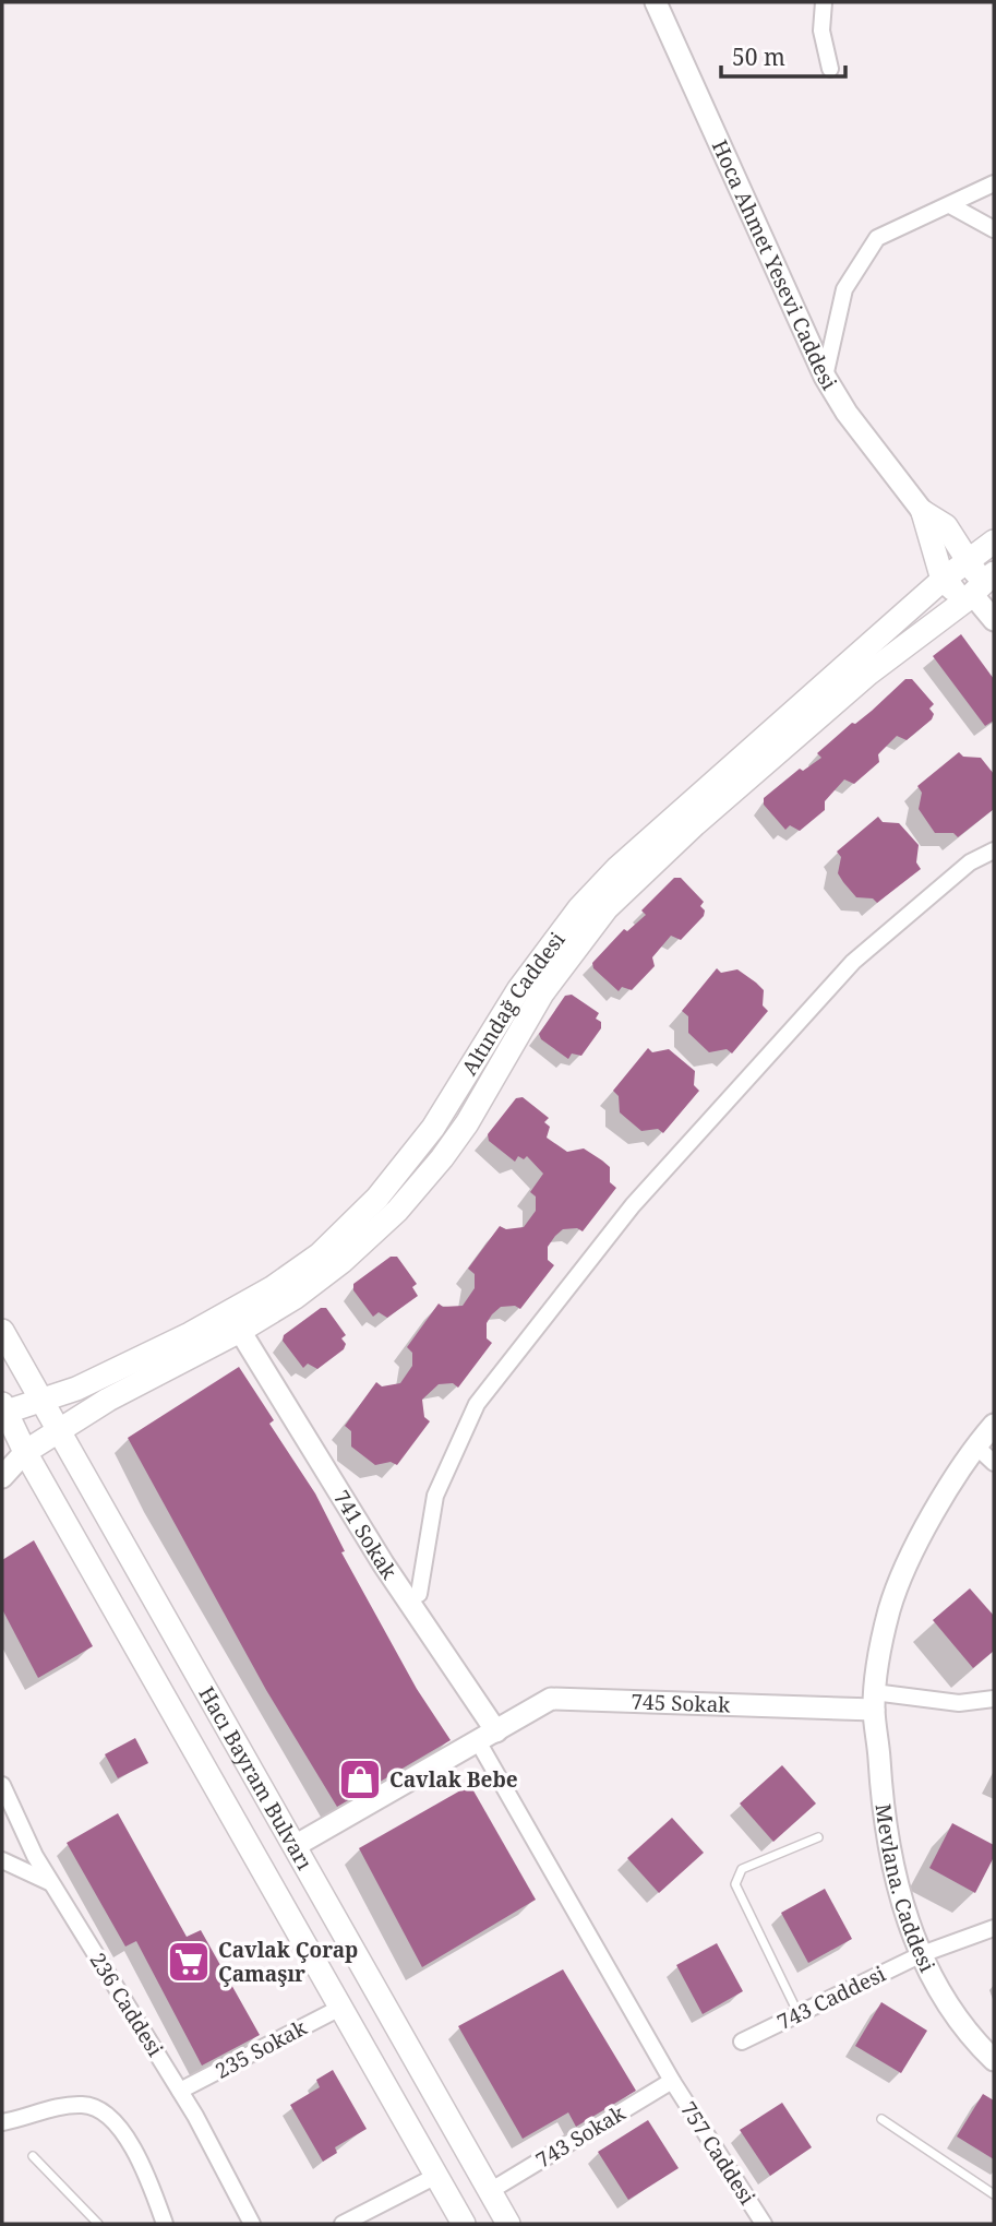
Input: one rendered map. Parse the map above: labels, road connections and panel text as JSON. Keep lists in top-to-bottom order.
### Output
{
  "streets": {
    "main road": ["Hoca Ahmet Yesevi Caddesi", "Altındağ Caddesi", "Hacı Bayram Bulvarı"],
    "street": [
      "741 Sokak",
      "745 Sokak",
      "Mevlana. Caddesi",
      "743 Caddesi",
      "236 Caddesi",
      "235 Sokak",
      "743 Sokak",
      "757 Caddesi"
    ]
  },
  "crossings": [
    ["Hoca Ahmet Yesevi Caddesi", "Altındağ Caddesi"],
    ["Altındağ Caddesi", "741 Sokak"],
    ["Altındağ Caddesi", "Hacı Bayram Bulvarı"],
    ["741 Sokak", "745 Sokak"],
    ["741 Sokak", "757 Caddesi"],
    ["745 Sokak", "Hacı Bayram Bulvarı"],
    ["745 Sokak", "Mevlana. Caddesi"],
    ["745 Sokak", "757 Caddesi"],
    ["Hacı Bayram Bulvarı", "235 Sokak"],
    ["Hacı Bayram Bulvarı", "743 Sokak"],
    ["Mevlana. Caddesi", "743 Caddesi"],
    ["236 Caddesi", "235 Sokak"],
    ["743 Sokak", "757 Caddesi"]
  ],
  "places": {
    "shop": ["Cavlak Bebe"],
    "supermarket": ["Cavlak Çorap Çamaşır"]
  },
  "scale_bar": "50 m"
}
